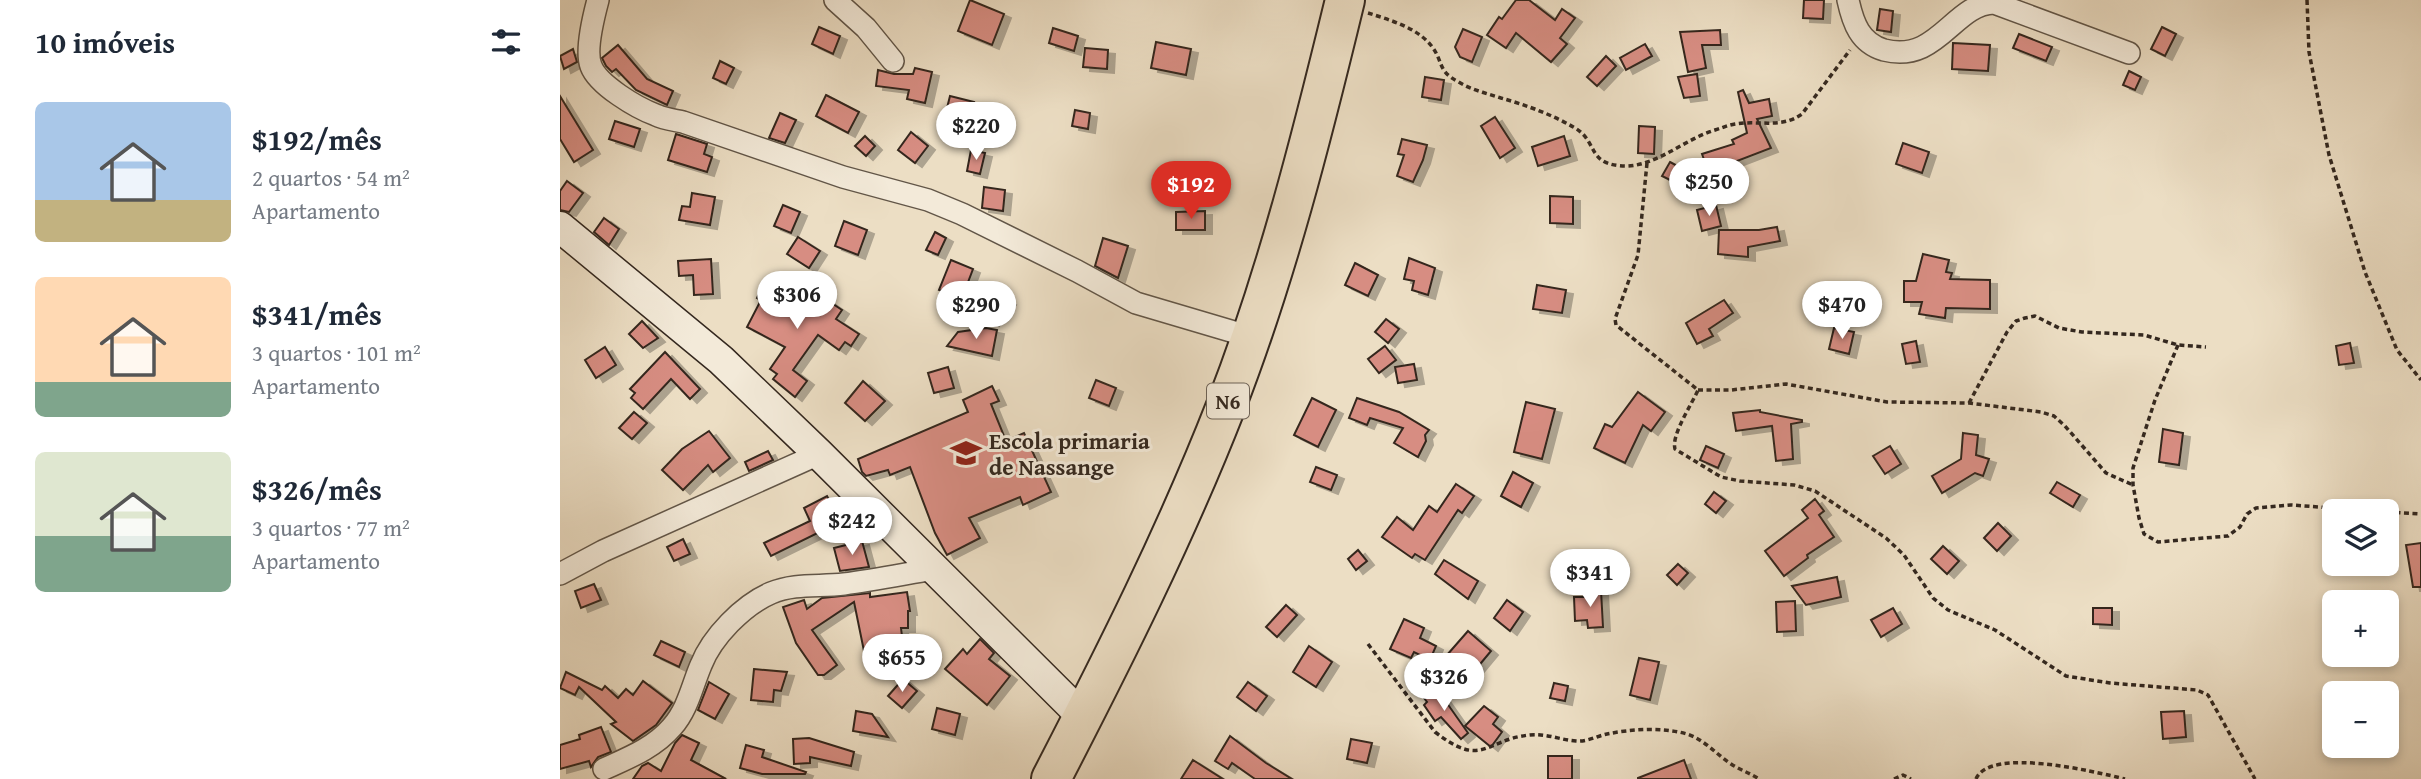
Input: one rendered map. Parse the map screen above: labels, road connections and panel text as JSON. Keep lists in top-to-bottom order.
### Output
{
  "streets": {
    "highway": ["N6"]
  },
  "places": {
    "school or university": ["Escola primaria de Nassange"]
  },
  "page": {
    "heading": "10 imóveis",
    "list": [
      {
        "name": "$192/mês",
        "note": "2 quartos · 54 m² · Apartamento"
      },
      {
        "name": "$341/mês",
        "note": "3 quartos · 101 m² · Apartamento"
      },
      {
        "name": "$326/mês",
        "note": "3 quartos · 77 m² · Apartamento"
      }
    ],
    "price": [
      "$220",
      "$250",
      "$192",
      "$306",
      "$290",
      "$470",
      "$242",
      "$341",
      "$655",
      "$326"
    ],
    "map_buttons": ["+", "−"]
  }
}
